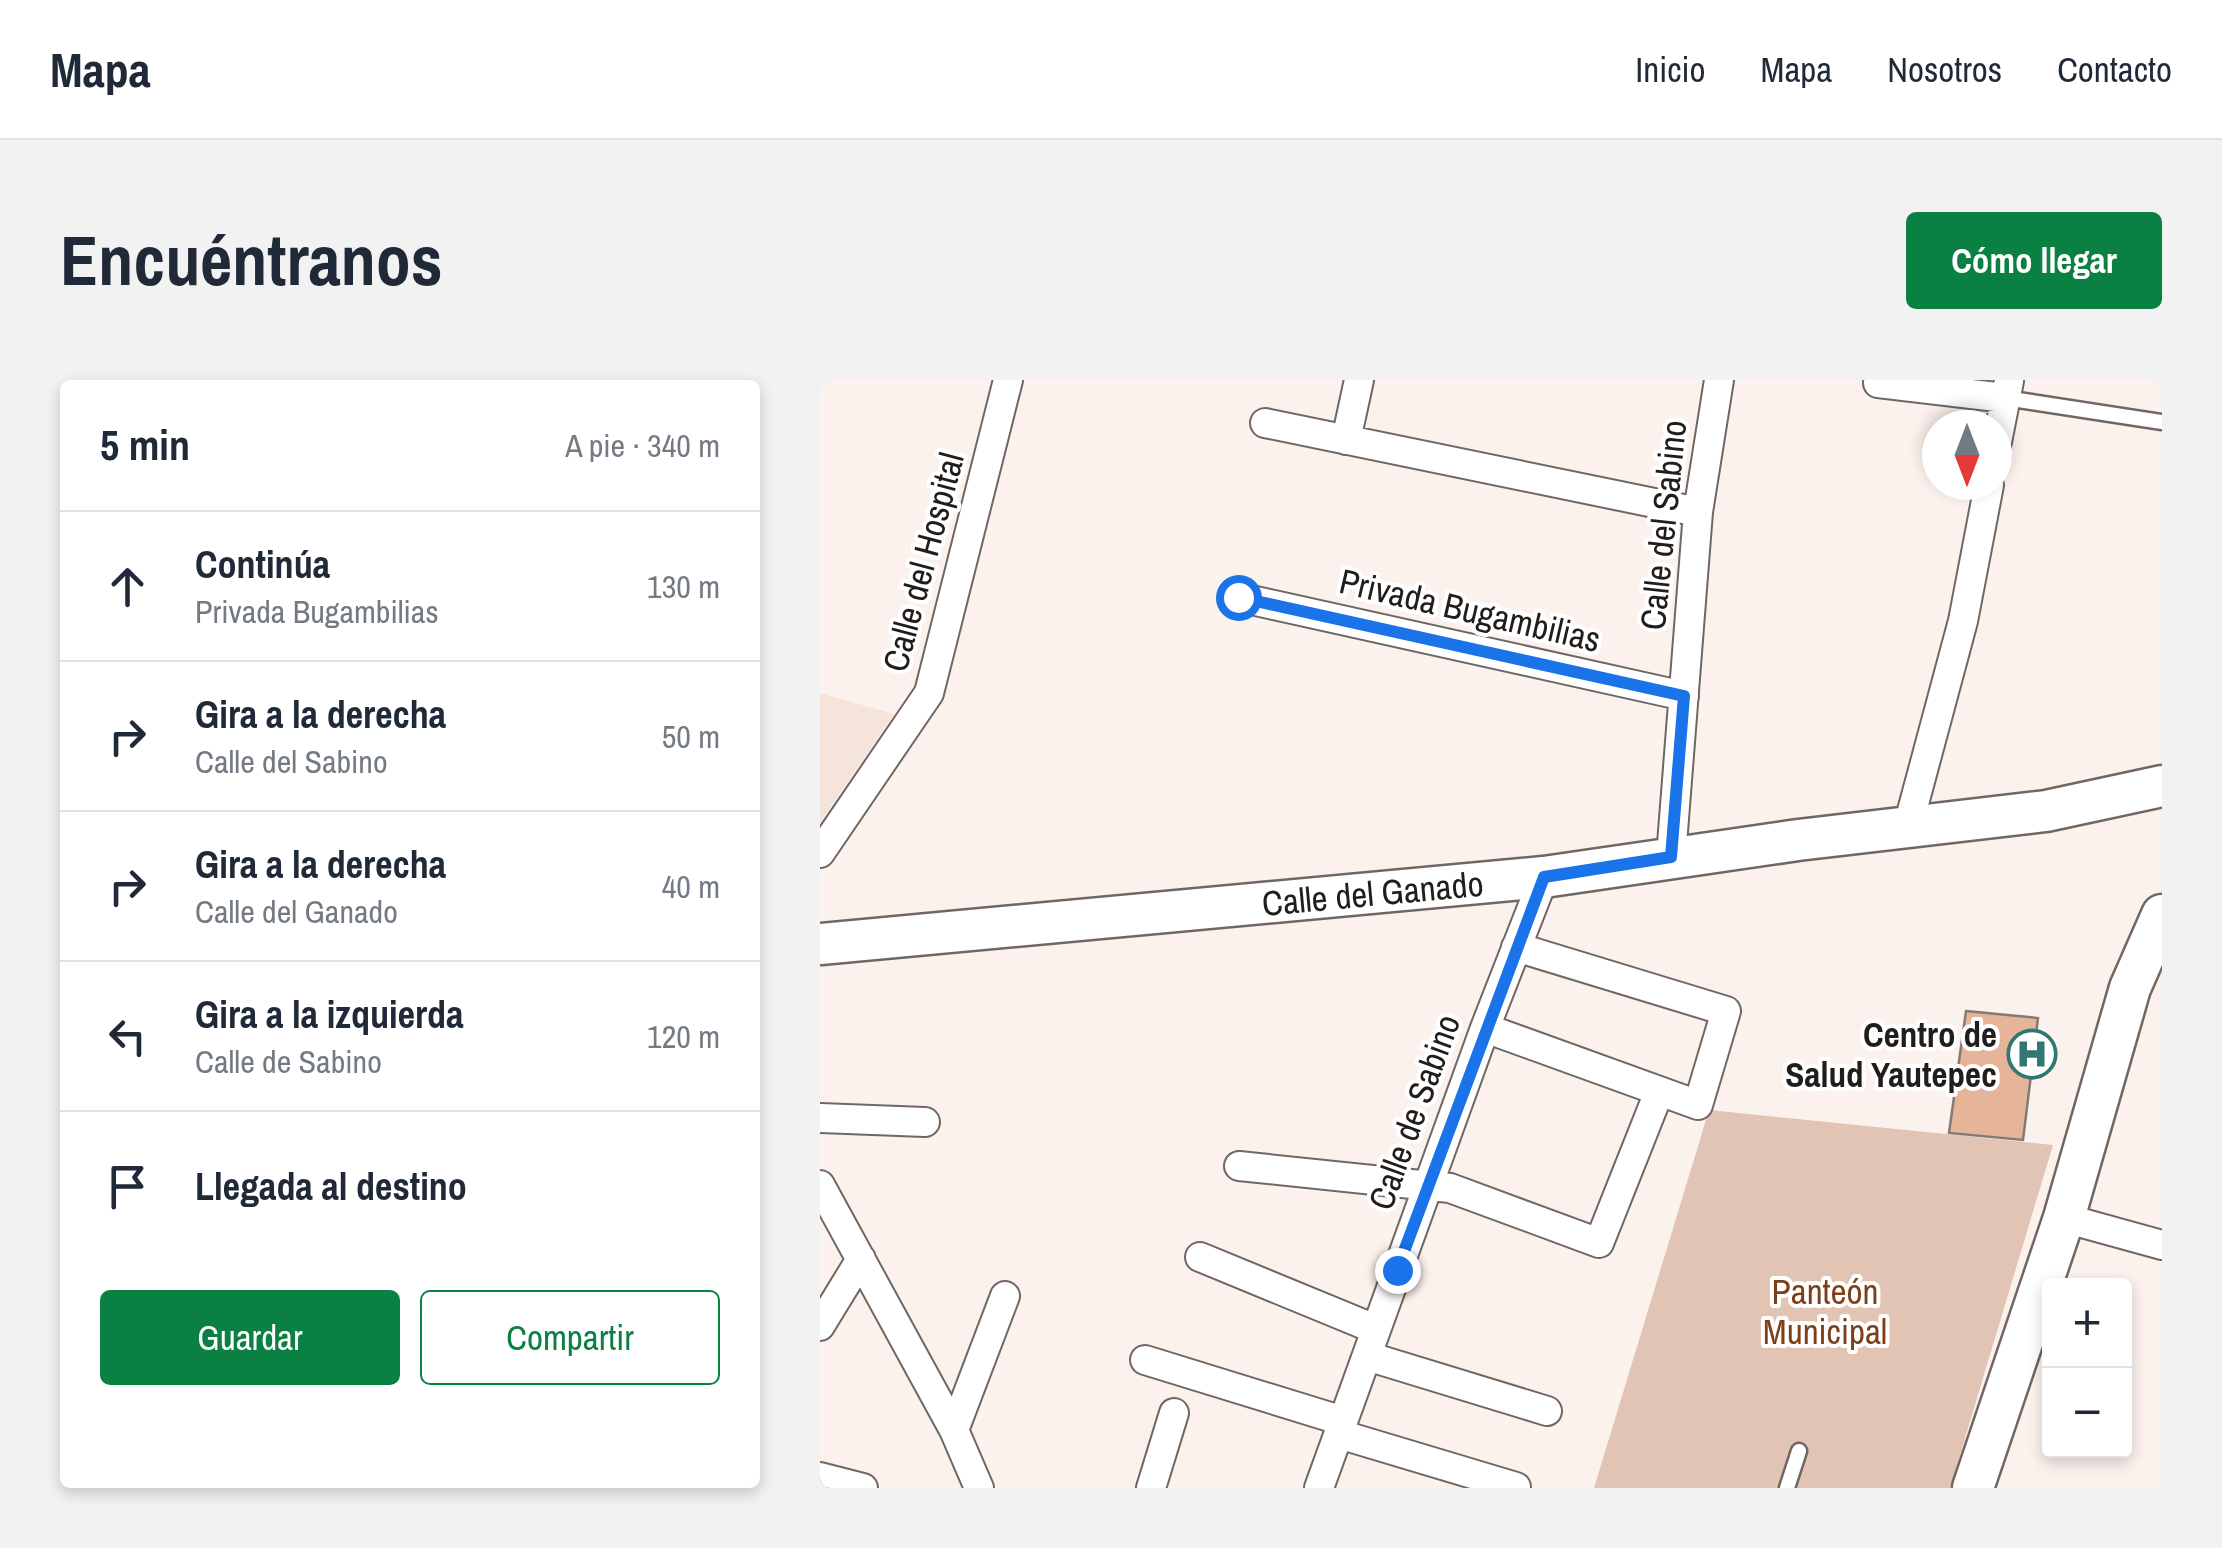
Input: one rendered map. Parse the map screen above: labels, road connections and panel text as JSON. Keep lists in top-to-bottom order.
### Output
{
  "streets": {
    "street": [
      "Calle del Sabino",
      "Calle del Hospital",
      "Privada Bugambilias",
      "Calle del Ganado",
      "Calle de Sabino"
    ]
  },
  "crossings": [
    ["Calle del Sabino", "Privada Bugambilias"],
    ["Calle del Sabino", "Calle del Ganado"],
    ["Calle del Ganado", "Calle de Sabino"]
  ],
  "parks": ["Panteón Municipal"],
  "places": {
    "hospital": ["Centro de Salud Yautepec"]
  },
  "north": "bottom",
  "page": {
    "header": "Mapa",
    "nav": [
      "Inicio",
      "Mapa",
      "Nosotros",
      "Contacto"
    ],
    "buttons": [
      "Cómo llegar",
      ["Guardar", "Compartir"]
    ],
    "title": "Encuéntranos",
    "heading": ["5 min", "A pie · 340 m"],
    "list": [
      ["Continúa", "Privada Bugambilias", "130 m"],
      ["Gira a la derecha", "Calle del Sabino", "50 m"],
      ["Gira a la derecha", "Calle del Ganado", "40 m"],
      ["Gira a la izquierda", "Calle de Sabino", "120 m"],
      "Llegada al destino"
    ],
    "map_buttons": ["+", "−"]
  }
}
